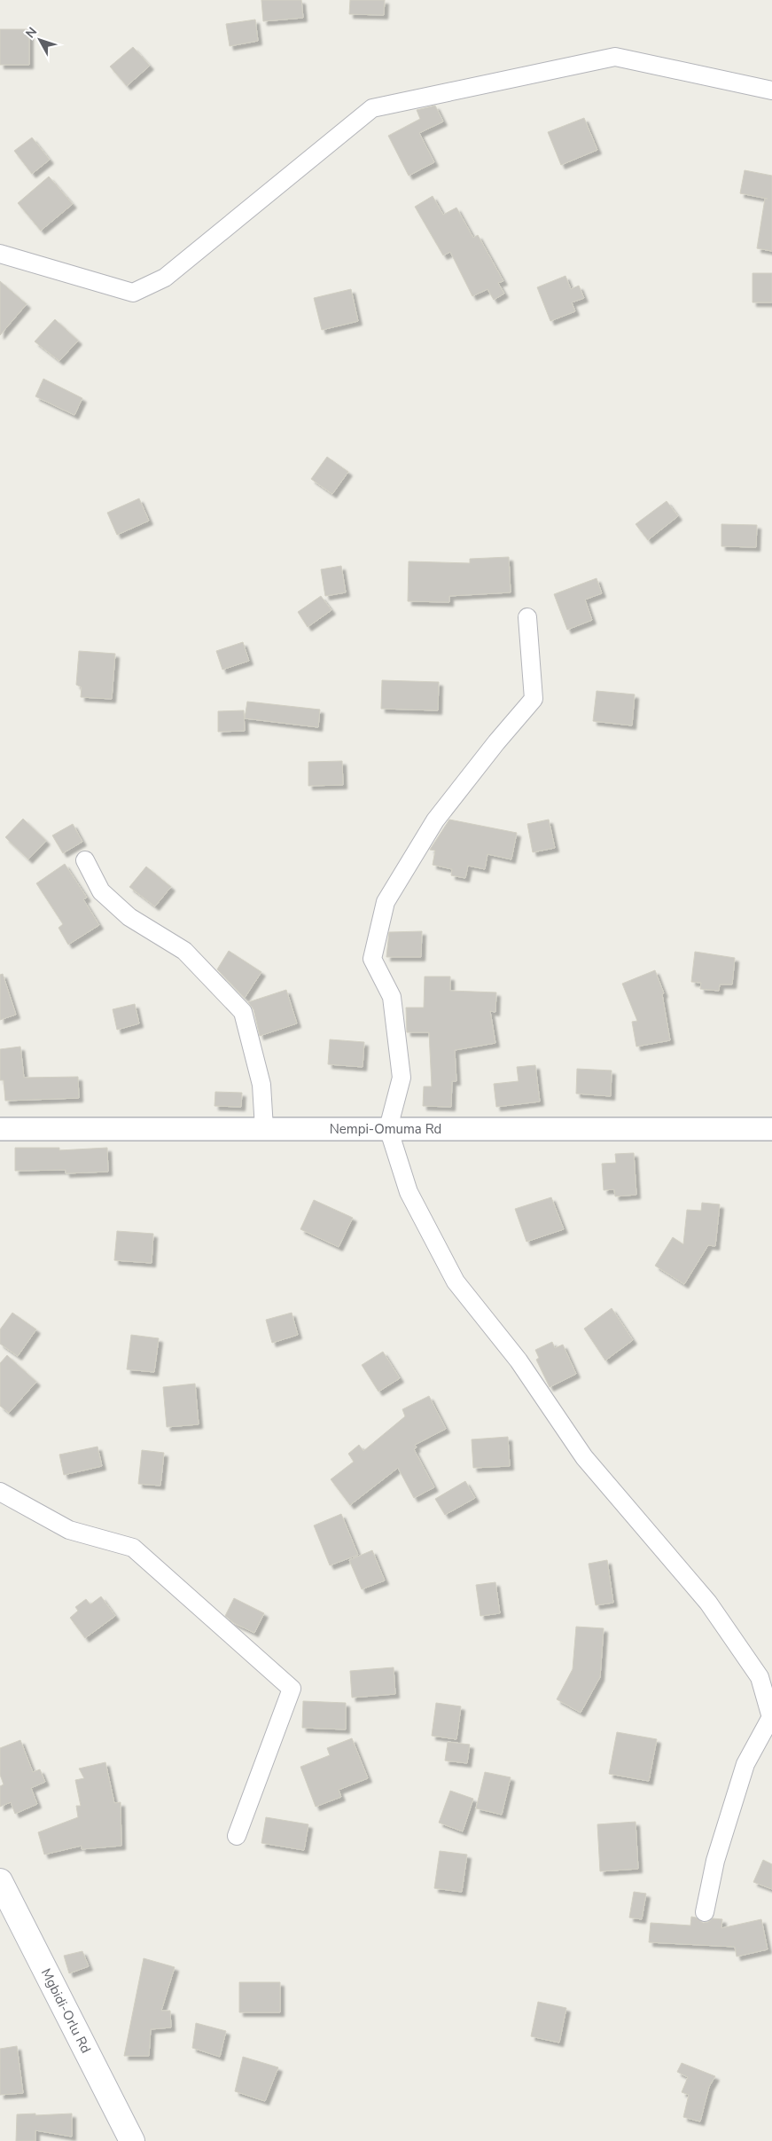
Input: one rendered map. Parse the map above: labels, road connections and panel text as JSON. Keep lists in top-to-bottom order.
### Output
{
  "streets": {
    "main road": ["Mgbidi-Orlu Rd"],
    "street": ["Nempi-Omuma Rd"]
  },
  "north": "top left"
}
